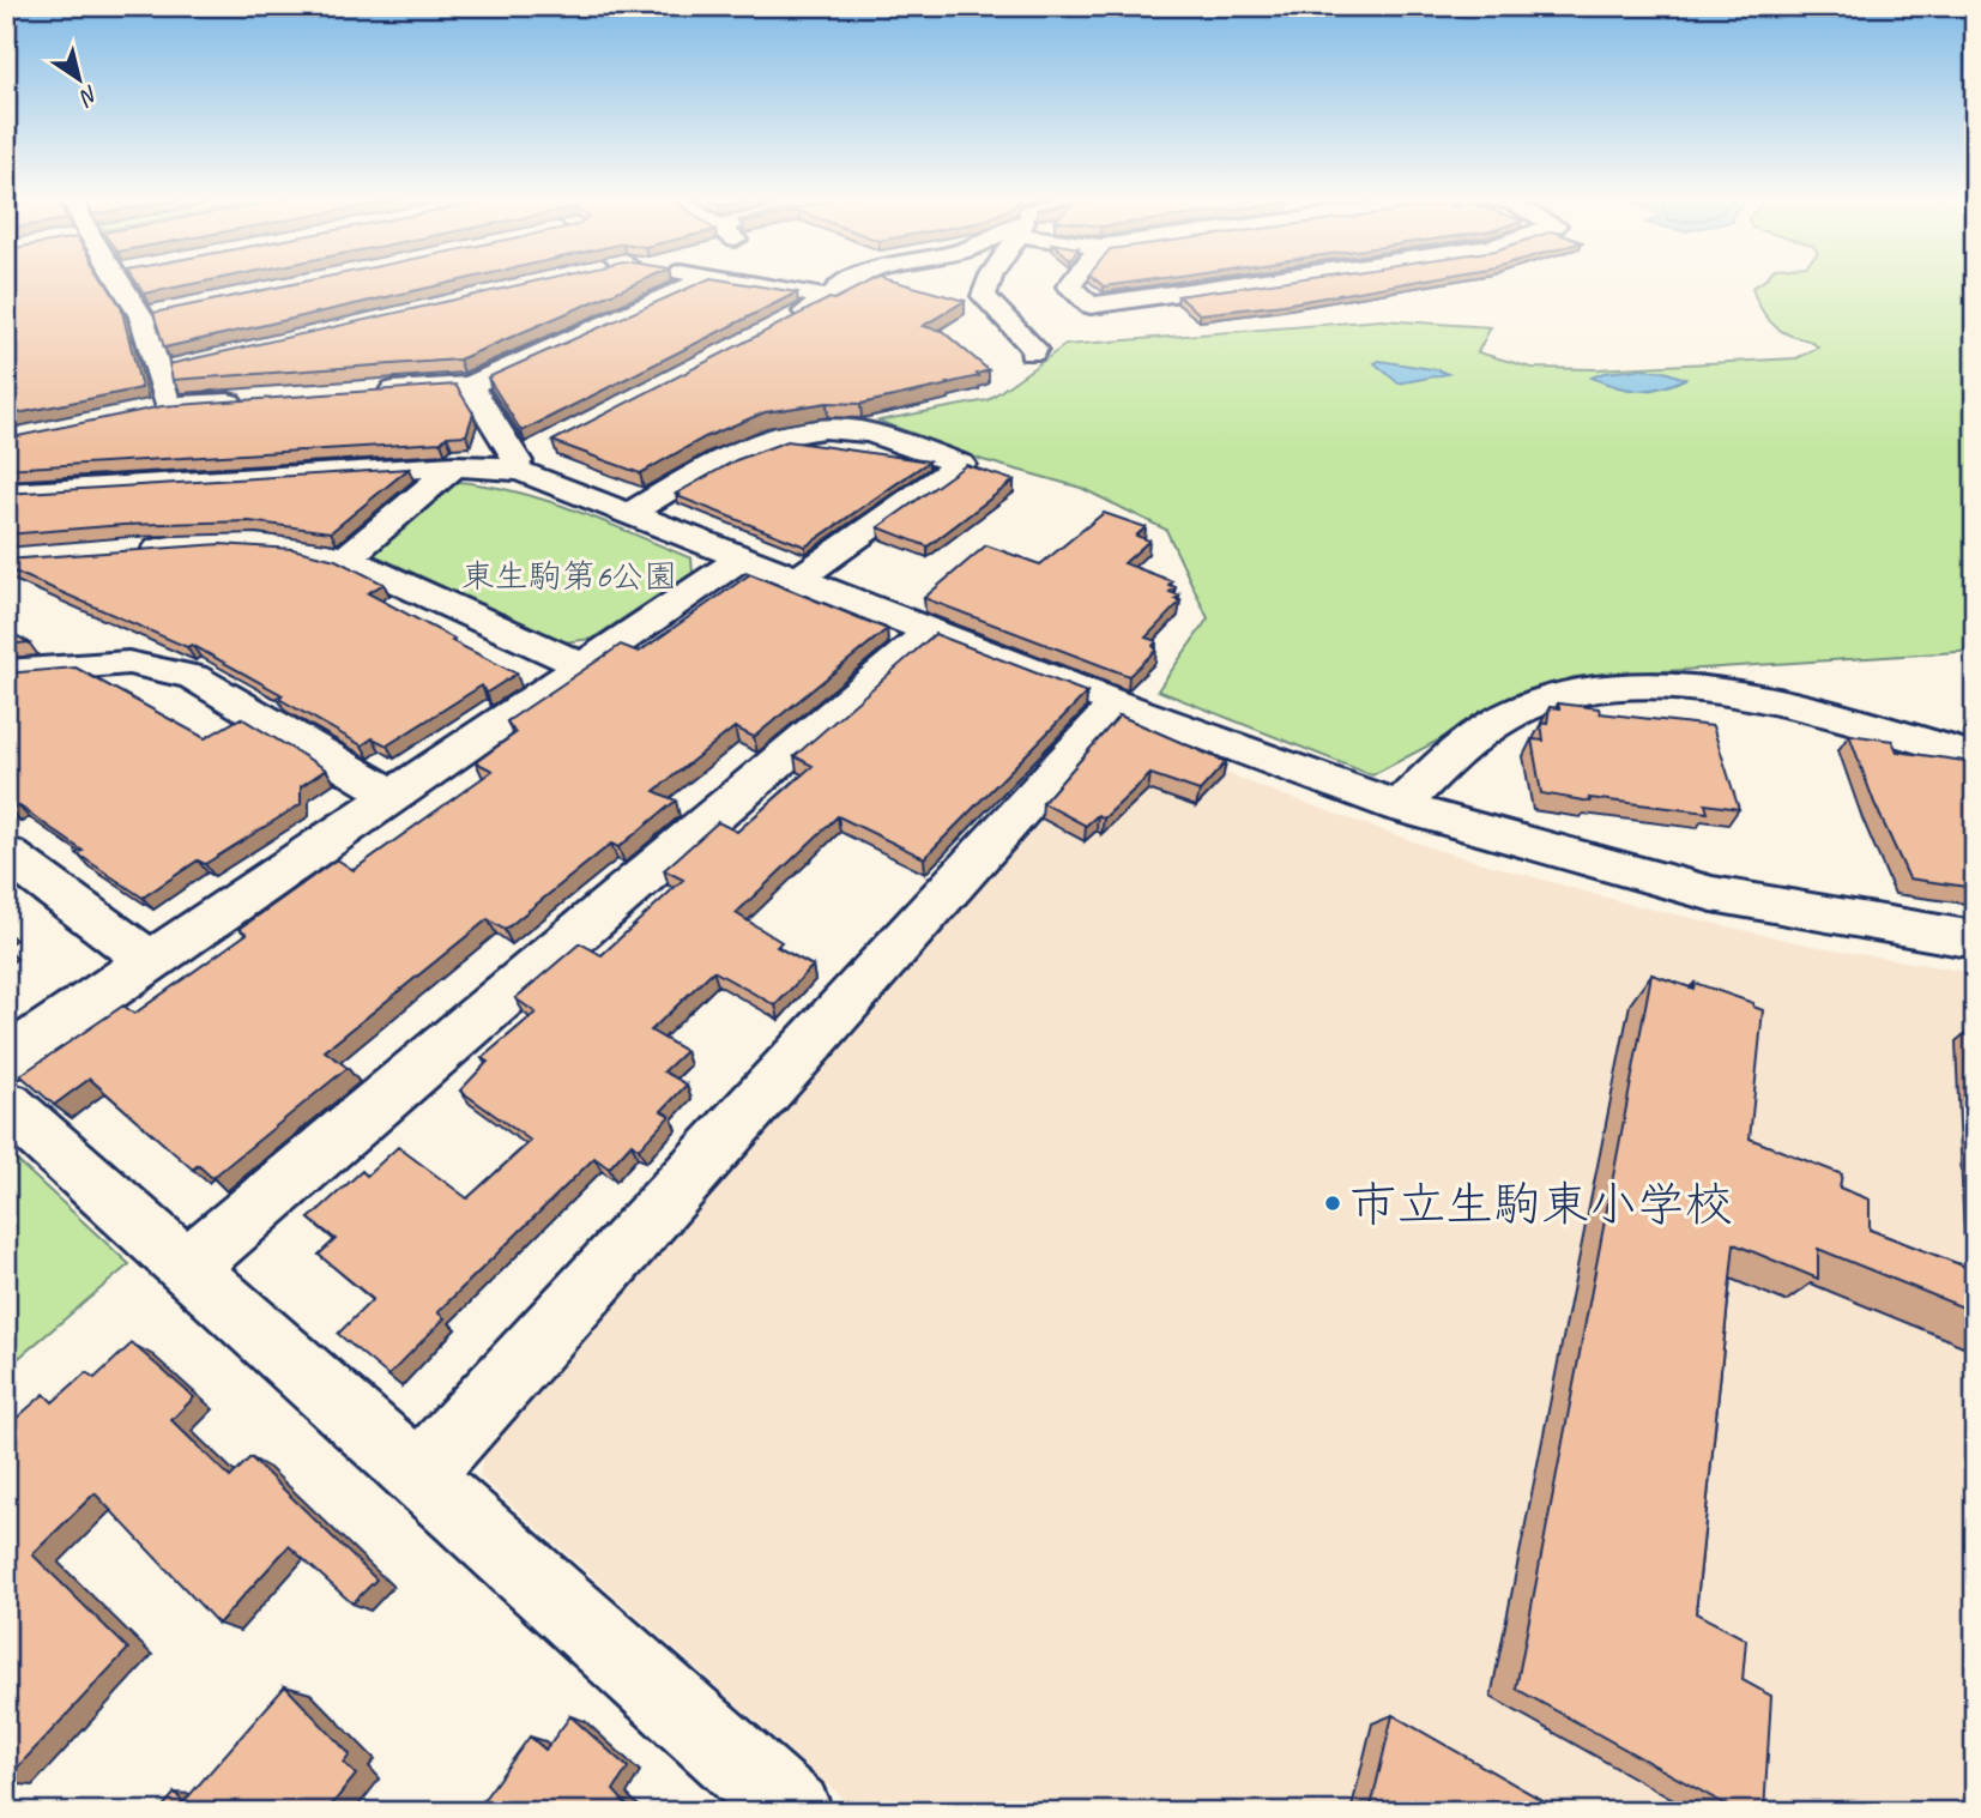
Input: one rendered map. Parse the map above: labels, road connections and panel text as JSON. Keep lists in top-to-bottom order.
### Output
{
  "parks": ["東生駒第6公園"],
  "places": ["市立生駒東小学校"],
  "north": "bottom right"
}
